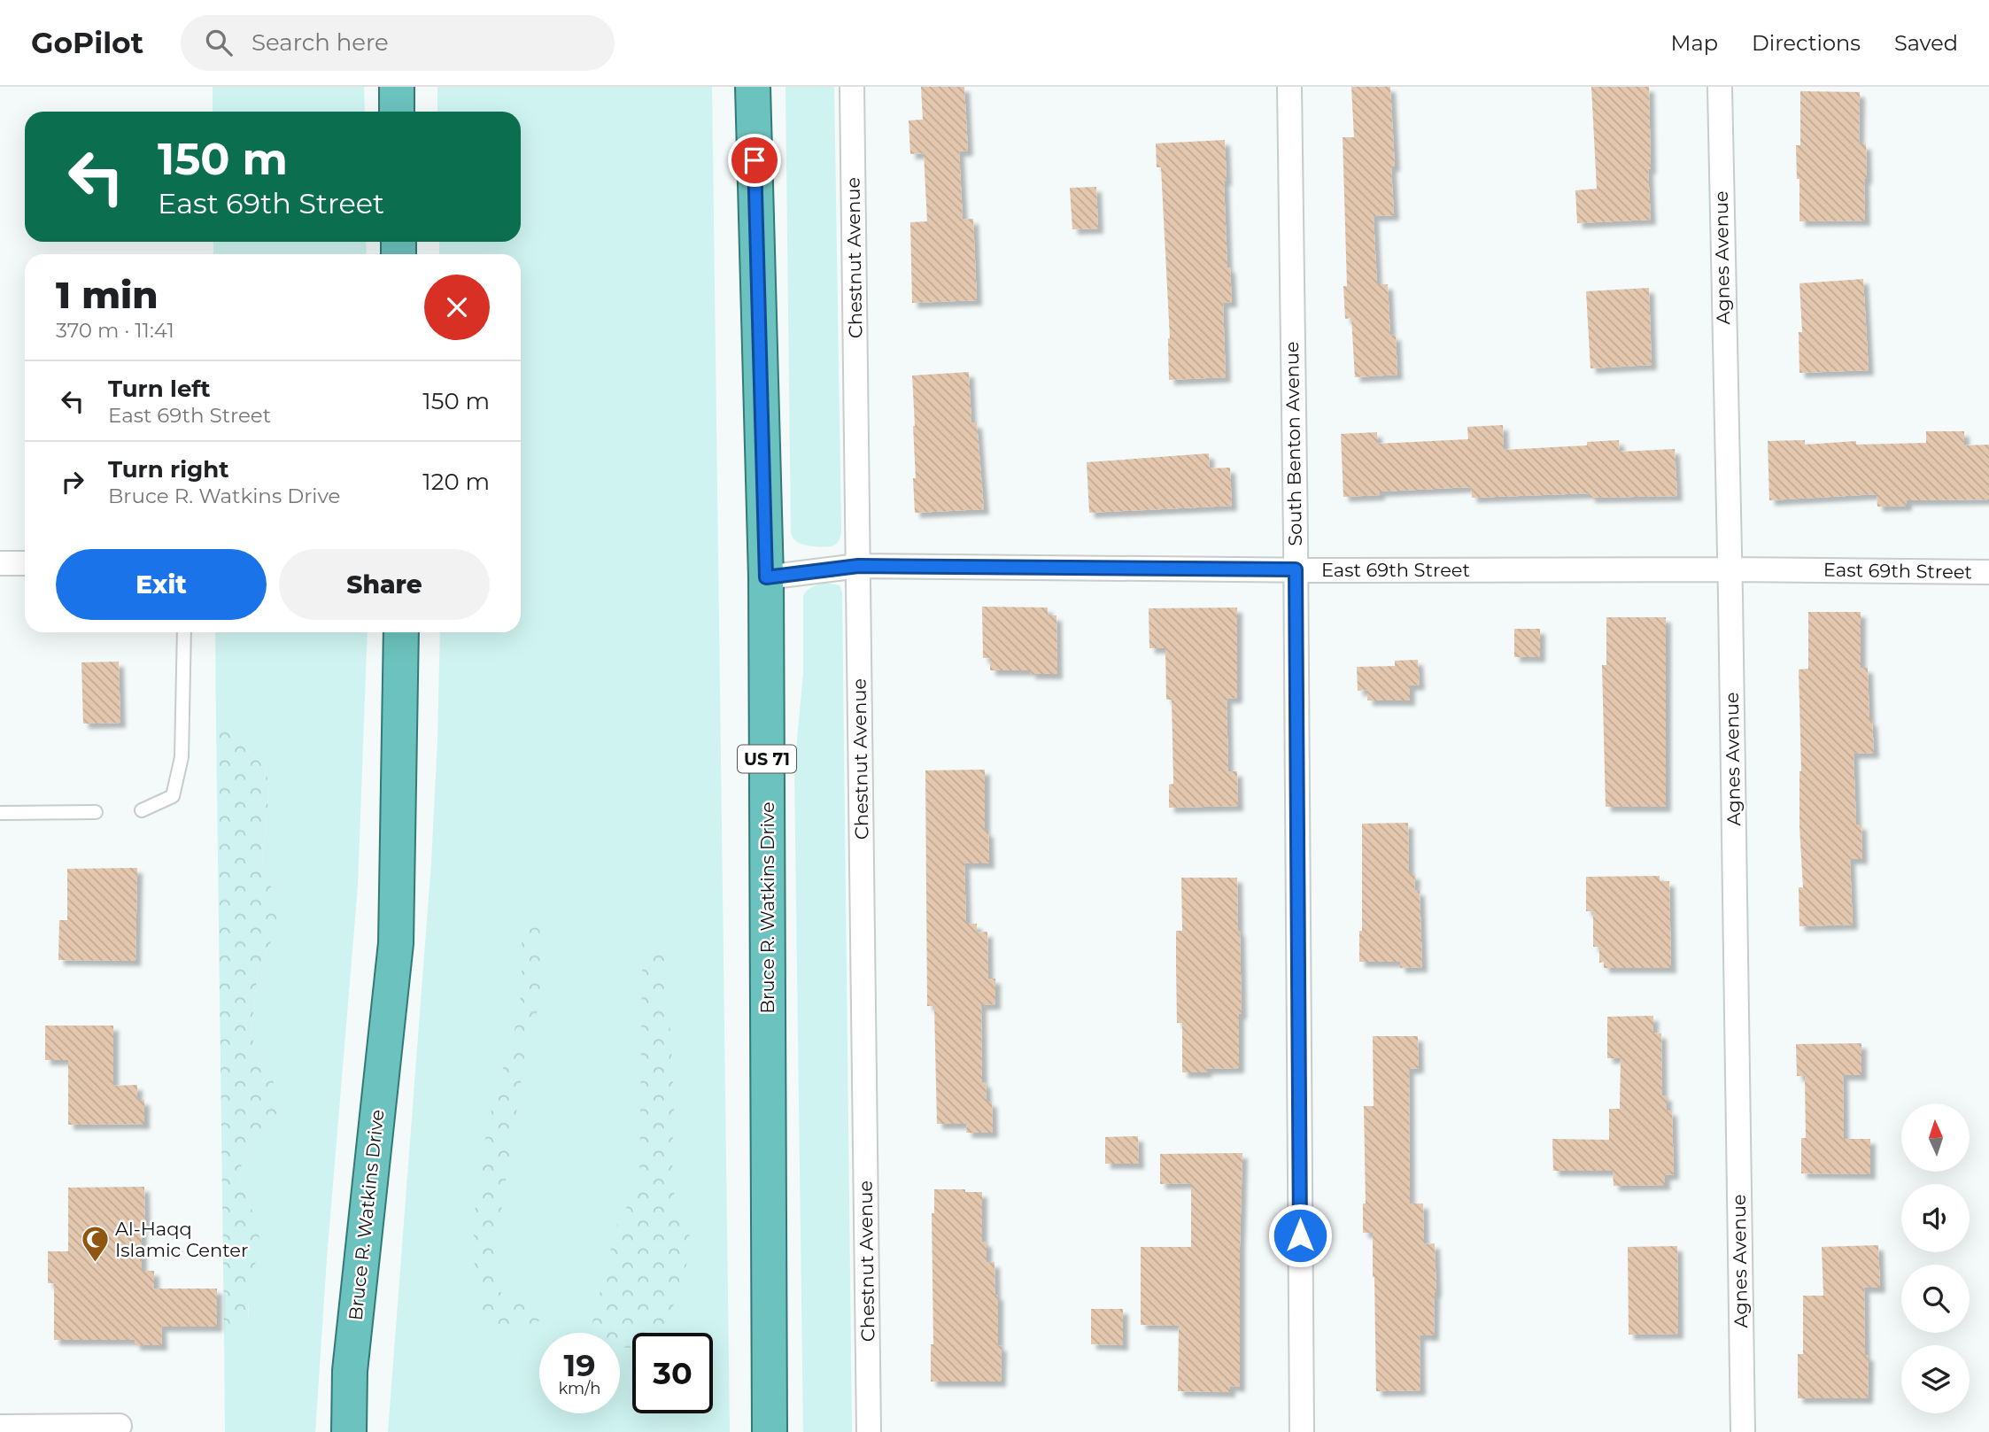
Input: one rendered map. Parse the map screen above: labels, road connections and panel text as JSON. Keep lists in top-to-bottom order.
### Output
{
  "streets": {
    "highway": ["US 71", "Bruce R. Watkins Drive"],
    "street": [
      "Chestnut Avenue",
      "Agnes Avenue",
      "South Benton Avenue",
      "East 69th Street"
    ]
  },
  "crossings": [
    ["Chestnut Avenue", "East 69th Street"],
    ["Agnes Avenue", "East 69th Street"],
    ["South Benton Avenue", "East 69th Street"],
    ["East 69th Street", "Bruce R. Watkins Drive"]
  ],
  "places": {
    "mosque": ["Al-Haqq Islamic Center"]
  },
  "north": "top",
  "page": {
    "header": "GoPilot",
    "search": "Search here",
    "nav": ["Map", "Directions", "Saved"],
    "turn": ["150 m", "East 69th Street"],
    "heading": ["1 min", "370 m · 11:41"],
    "list": [
      {
        "name": "Turn left",
        "note": "East 69th Street",
        "value": "150 m"
      },
      {
        "name": "Turn right",
        "note": "Bruce R. Watkins Drive",
        "value": "120 m"
      }
    ],
    "buttons": ["Exit", "Share"],
    "speed": "19 km/h",
    "limit": "30"
  }
}
